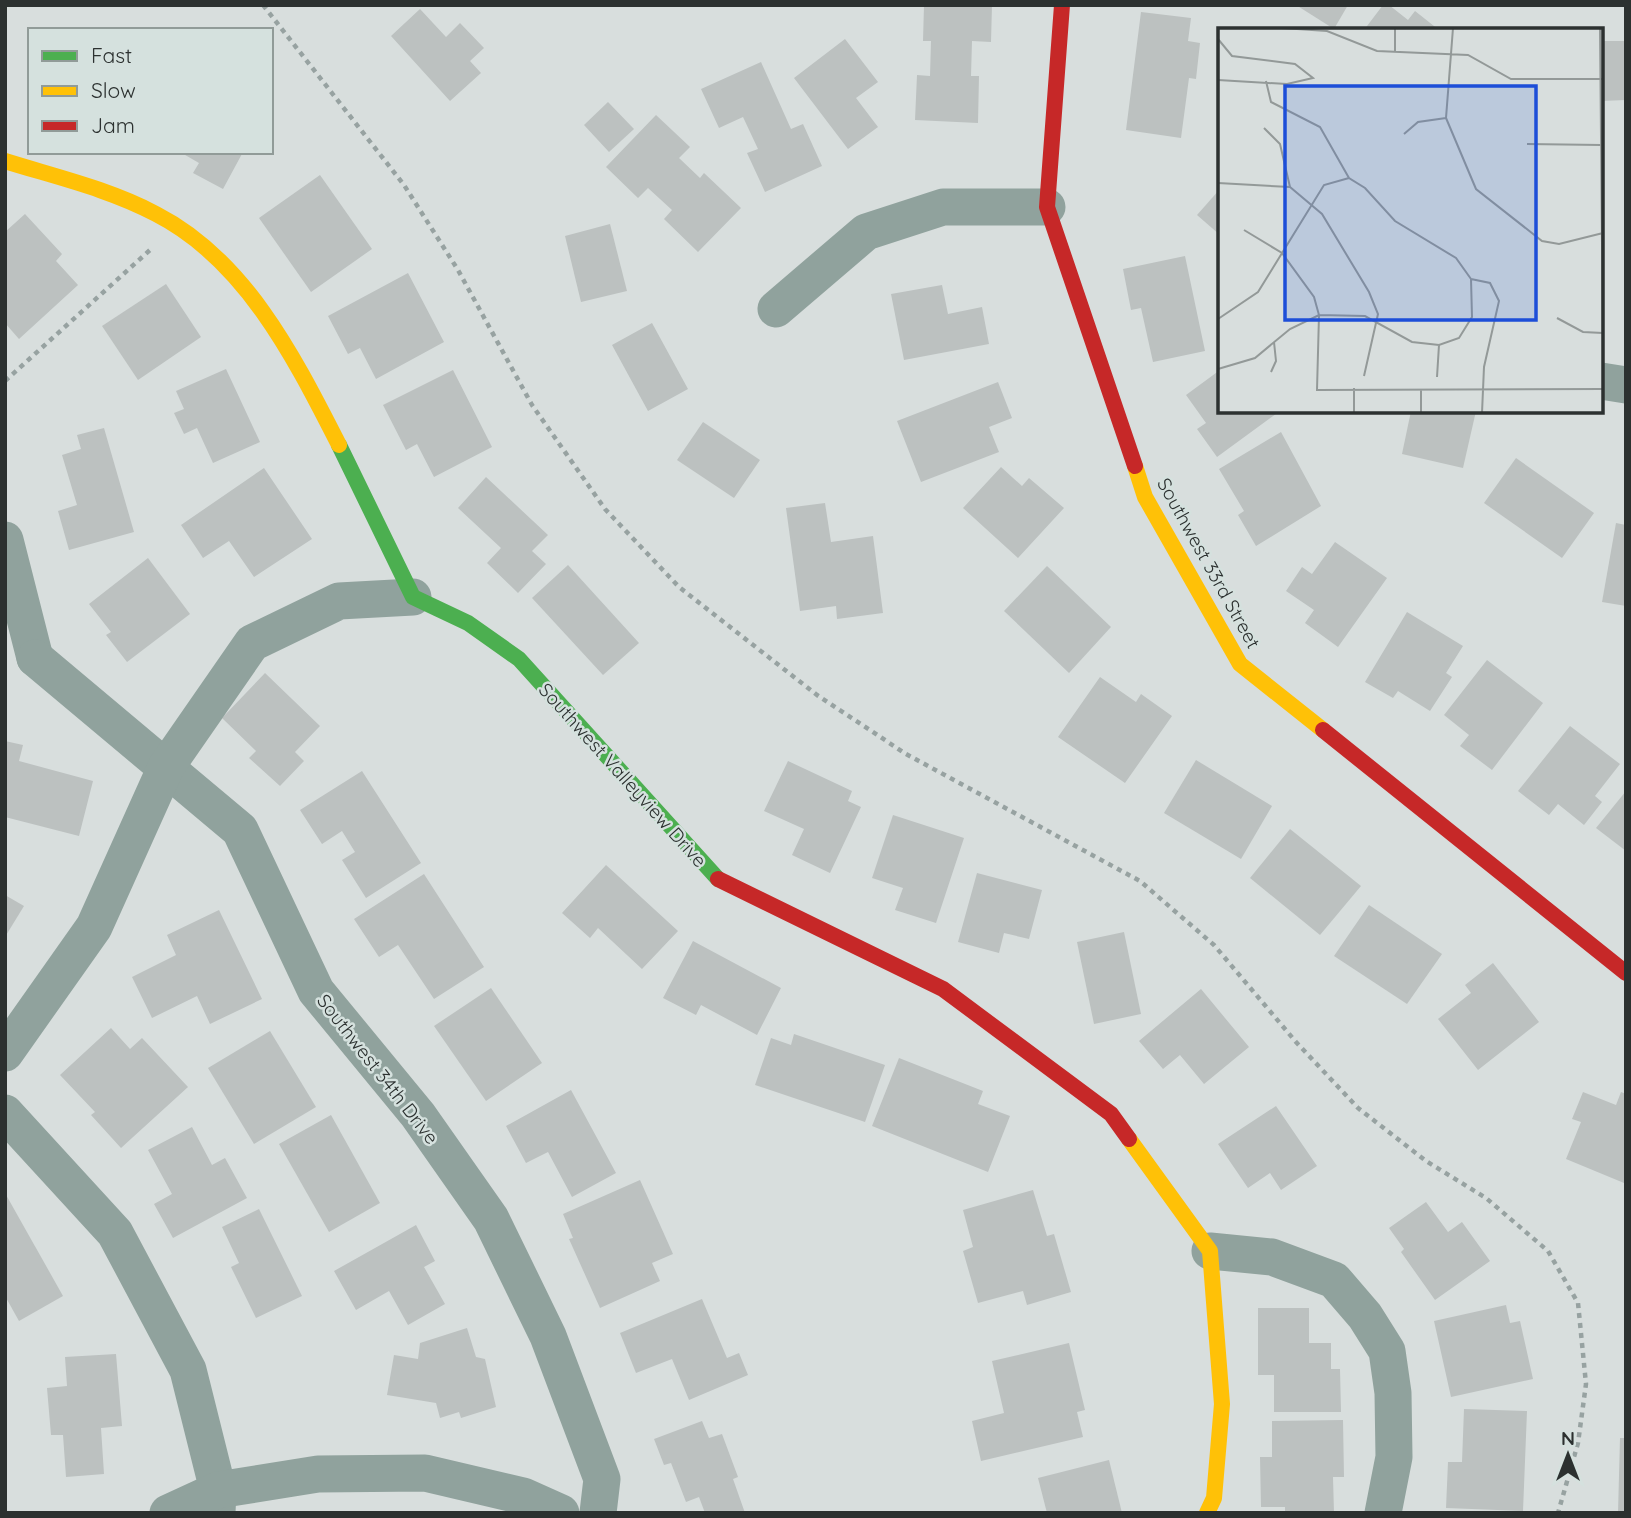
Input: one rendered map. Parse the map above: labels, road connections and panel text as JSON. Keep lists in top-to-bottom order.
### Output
{
  "streets": {
    "street": ["Southwest 33rd Street", "Southwest Valleyview Drive", "Southwest 34th Drive"]
  },
  "legend": ["Fast", "Slow", "Jam"],
  "north": "top"
}
